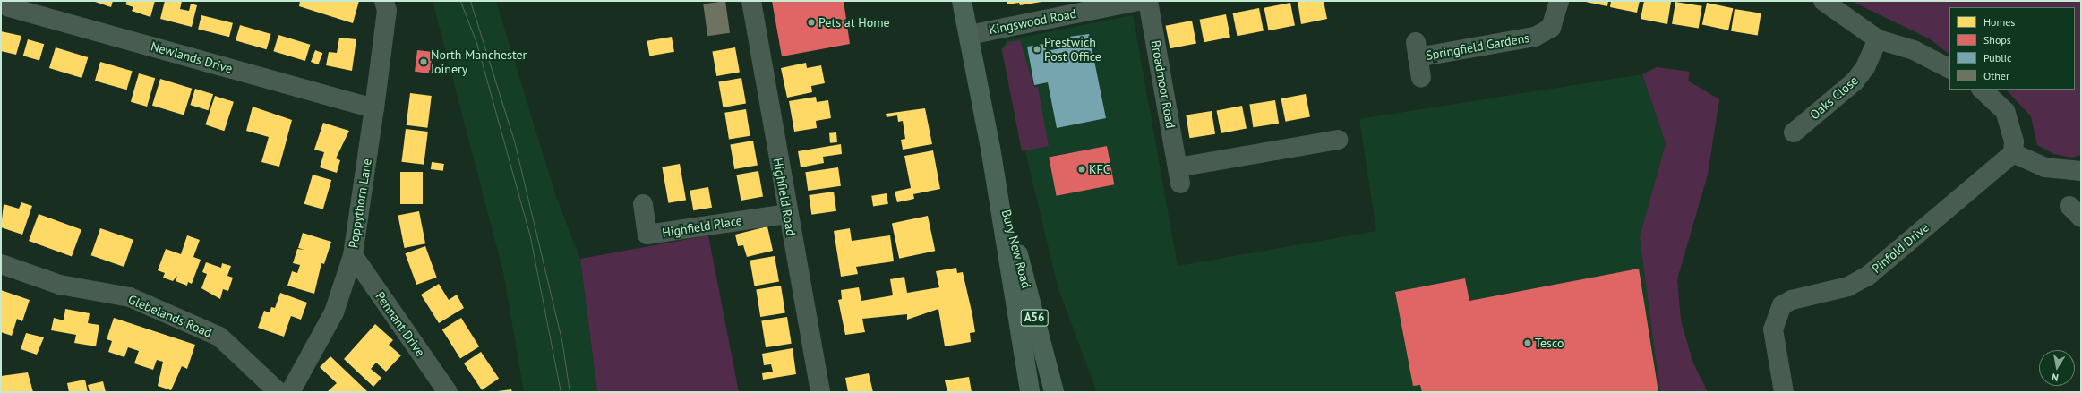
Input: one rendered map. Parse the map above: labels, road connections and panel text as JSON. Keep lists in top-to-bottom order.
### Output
{
  "streets": {
    "highway": ["Bury New Road", "A56"],
    "street": [
      "Kingswood Road",
      "Springfield Gardens",
      "Newlands Drive",
      "Broadmoor Road",
      "Oaks Close",
      "Highfield Road",
      "Poppythorn Lane",
      "Highfield Place",
      "Pinfold Drive",
      "Glebelands Road",
      "Pennant Drive"
    ]
  },
  "crossings": [
    ["Kingswood Road", "Bury New Road"],
    ["Newlands Drive", "Poppythorn Lane"],
    ["Highfield Road", "Highfield Place"],
    ["Poppythorn Lane", "Pennant Drive"]
  ],
  "places": [
    "Pets at Home",
    "Prestwich Post Office",
    "North Manchester Joinery",
    "KFC",
    "Tesco"
  ],
  "legend": [
    "Homes",
    "Shops",
    "Public",
    "Other"
  ],
  "north": "bottom"
}
